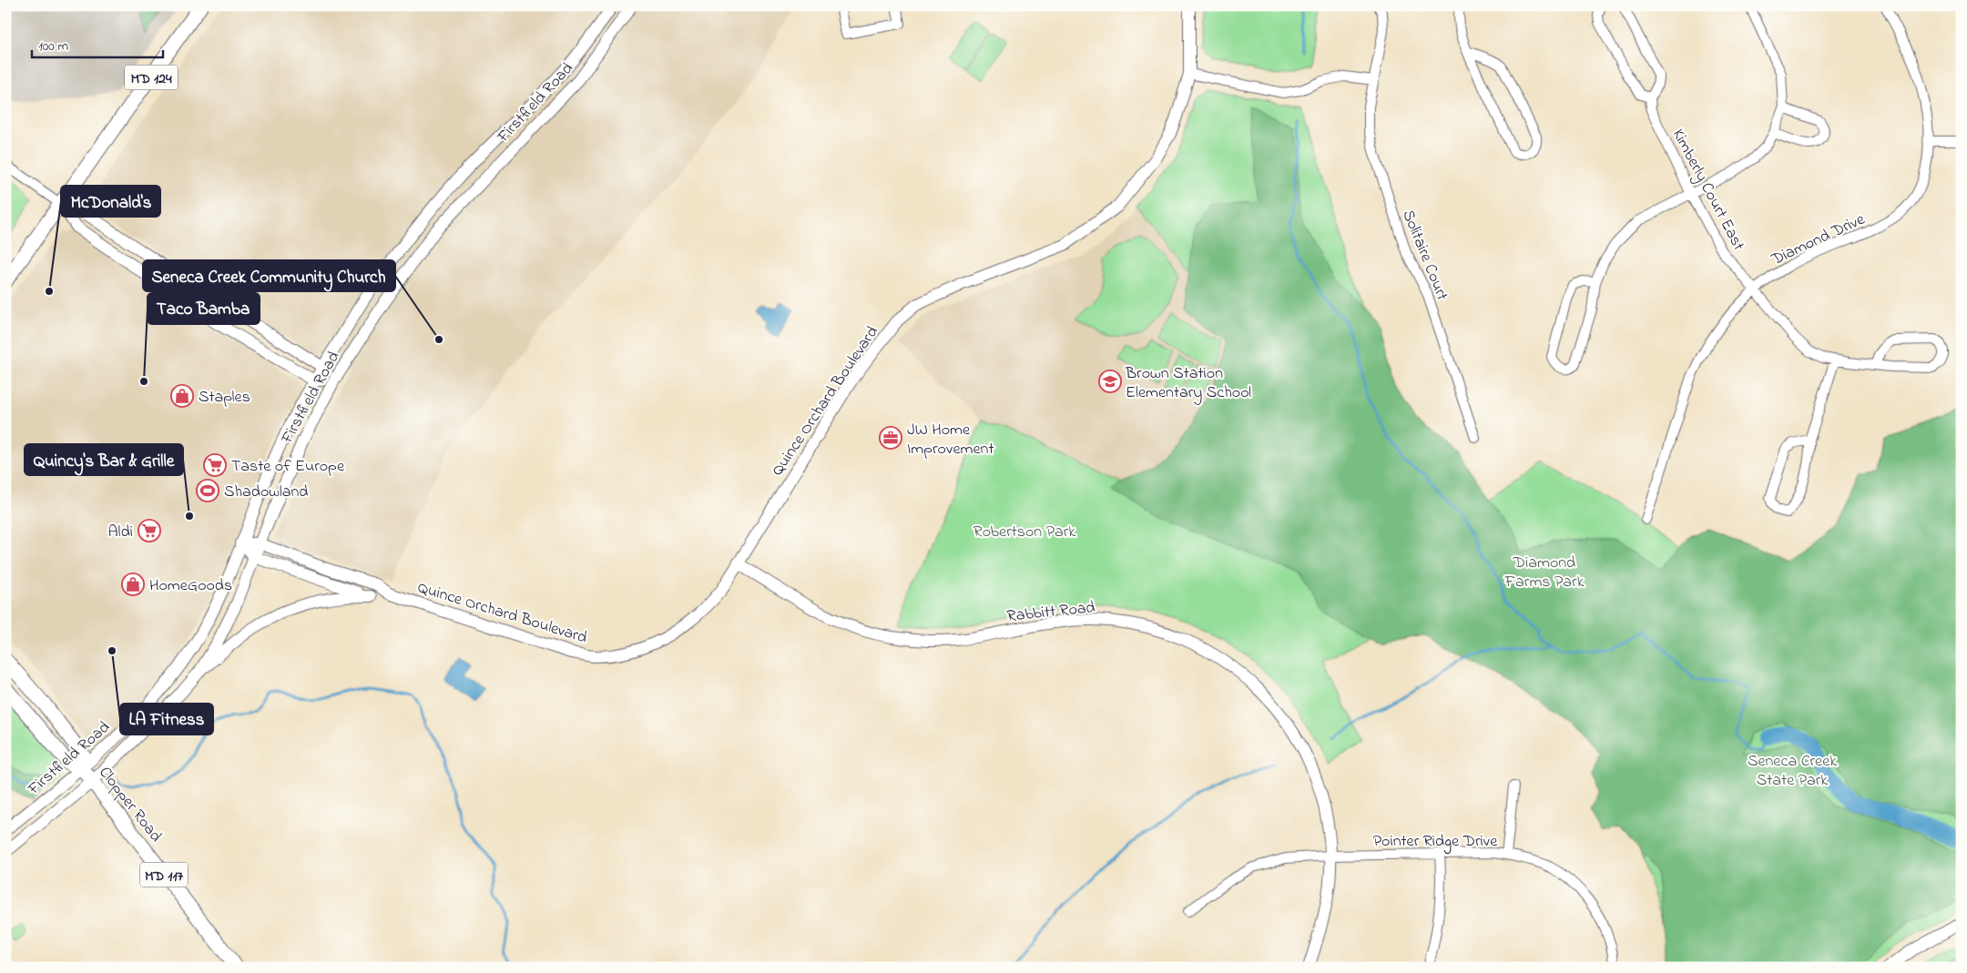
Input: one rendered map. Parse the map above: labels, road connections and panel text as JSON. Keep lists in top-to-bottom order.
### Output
{
  "streets": {
    "main road": ["MD 124", "Clopper Road", "MD 117"],
    "street": [
      "Firstfield Road",
      "Kimberly Court East",
      "Diamond Drive",
      "Solitaire Court",
      "Quince Orchard Boulevard",
      "Rabbitt Road",
      "Pointer Ridge Drive"
    ]
  },
  "crossings": [
    ["Firstfield Road", "Quince Orchard Boulevard"],
    ["Firstfield Road", "Clopper Road"],
    ["Kimberly Court East", "Diamond Drive"],
    ["Quince Orchard Boulevard", "Rabbitt Road"],
    ["Rabbitt Road", "Pointer Ridge Drive"]
  ],
  "parks": ["Robertson Park", "Diamond Farms Park", "Seneca Creek State Park"],
  "places": {
    "other": [
      "McDonald's",
      "Seneca Creek Community Church",
      "Taco Bamba",
      "Quincy's Bar & Grille",
      "LA Fitness"
    ],
    "school or university": ["Brown Station Elementary School"],
    "shop": ["Staples", "HomeGoods"],
    "office": ["JW Home Improvement"],
    "supermarket": ["Taste of Europe", "Aldi"],
    "sports": ["Shadowland"]
  },
  "scale_bar": "100 m"
}
